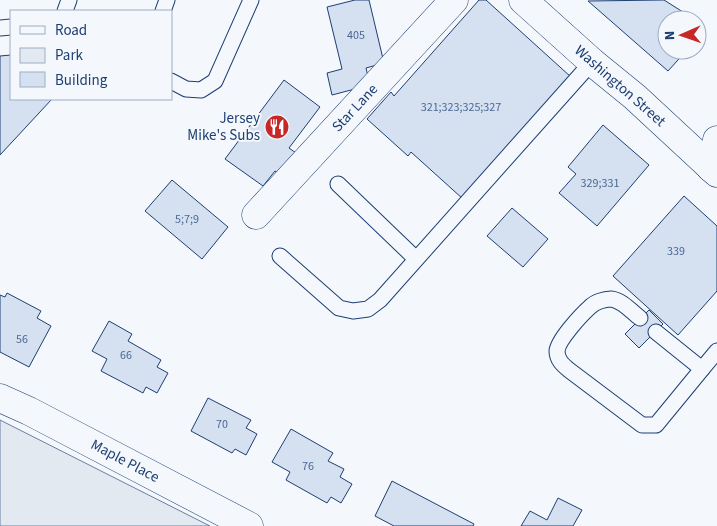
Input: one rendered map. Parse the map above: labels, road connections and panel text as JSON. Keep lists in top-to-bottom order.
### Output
{
  "streets": {
    "street": ["Washington Street", "Star Lane", "Maple Place"]
  },
  "places": {
    "restaurant": ["Jersey Mike's Subs"]
  },
  "house_numbers": [
    "405",
    "321;323;325;327",
    "329;331",
    "5;7;9",
    "339",
    "56",
    "66",
    "70",
    "76"
  ],
  "legend": ["Road", "Park", "Building"],
  "north": "left"
}
